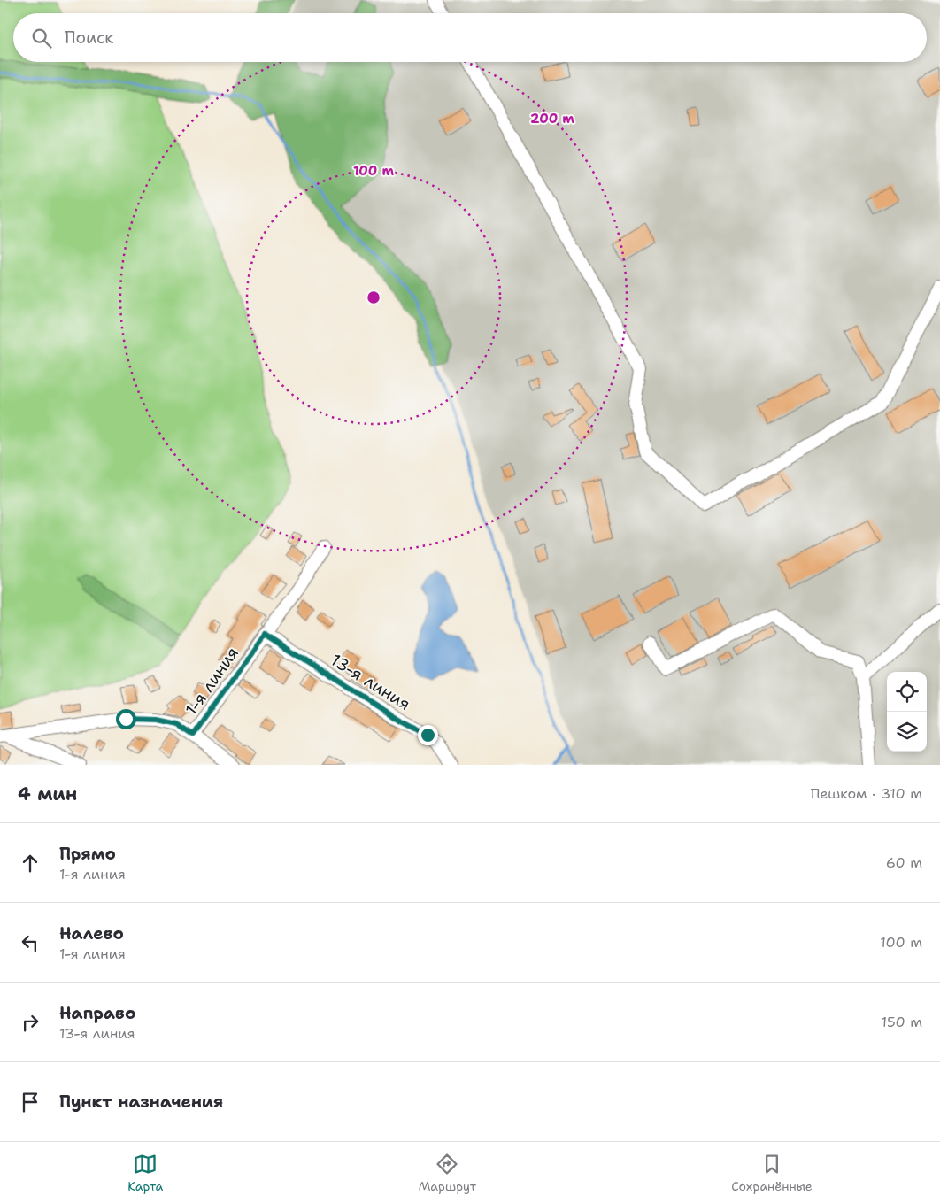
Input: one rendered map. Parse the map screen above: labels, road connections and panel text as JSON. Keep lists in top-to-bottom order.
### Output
{
  "streets": {
    "street": ["1-я линия", "13-я линия"]
  },
  "crossings": [
    ["1-я линия", "13-я линия"]
  ],
  "page": {
    "search": "Поиск",
    "heading": ["4 мин", "Пешком · 310 m"],
    "list": [
      ["Прямо", "1-я линия", "60 m"],
      ["Налево", "1-я линия", "100 m"],
      ["Направо", "13-я линия", "150 m"],
      "Пункт назначения"
    ],
    "nav": ["Карта", "Маршрут", "Сохранённые"]
  },
  "rings": ["200 m", "100 m"]
}
